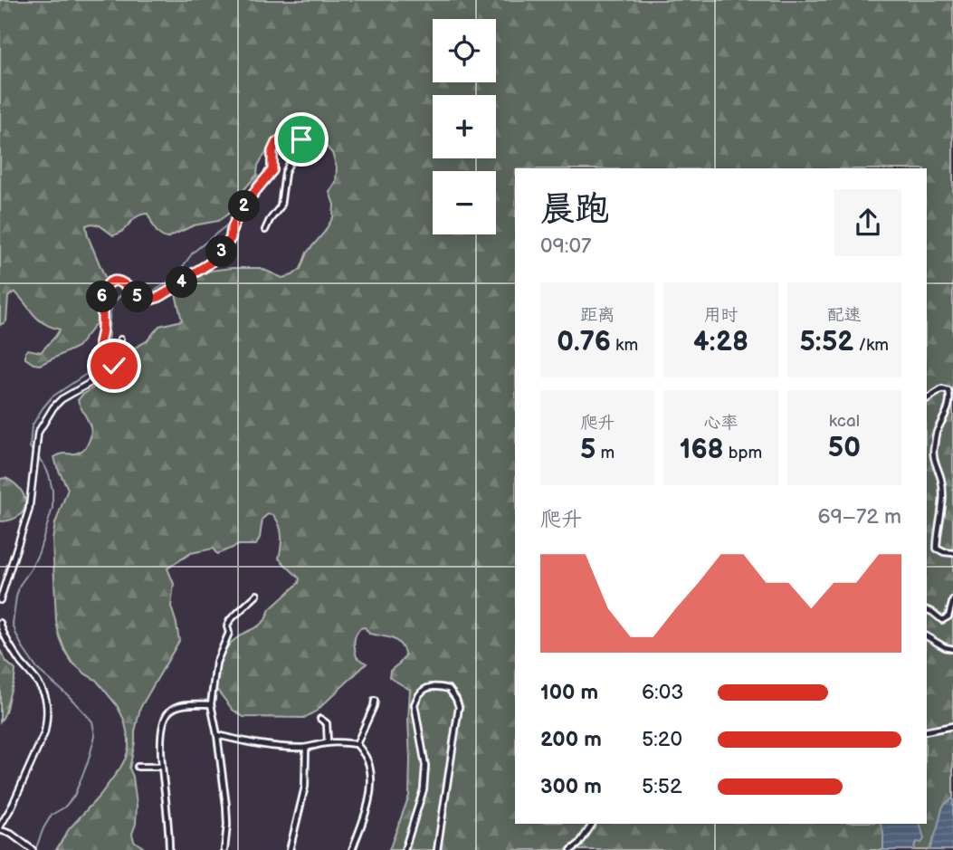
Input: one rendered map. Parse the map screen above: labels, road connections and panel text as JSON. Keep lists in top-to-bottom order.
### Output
{
  "page": {
    "map_buttons": ["+", "−"],
    "heading": ["晨跑", "09:07"],
    "pins": [
      "2",
      "3",
      "4",
      "5",
      "6"
    ],
    "stats": [
      ["距离", "0.76 km"],
      ["用时", "4:28"],
      ["配速", "5:52 /km"],
      ["爬升", "5 m"],
      ["心率", "168 bpm"],
      ["kcal", "50"]
    ],
    "chart": ["爬升", "69–72 m"],
    "list": [
      {
        "name": "100 m",
        "note": "6:03"
      },
      {
        "name": "200 m",
        "note": "5:20"
      },
      {
        "name": "300 m",
        "note": "5:52"
      }
    ]
  }
}
